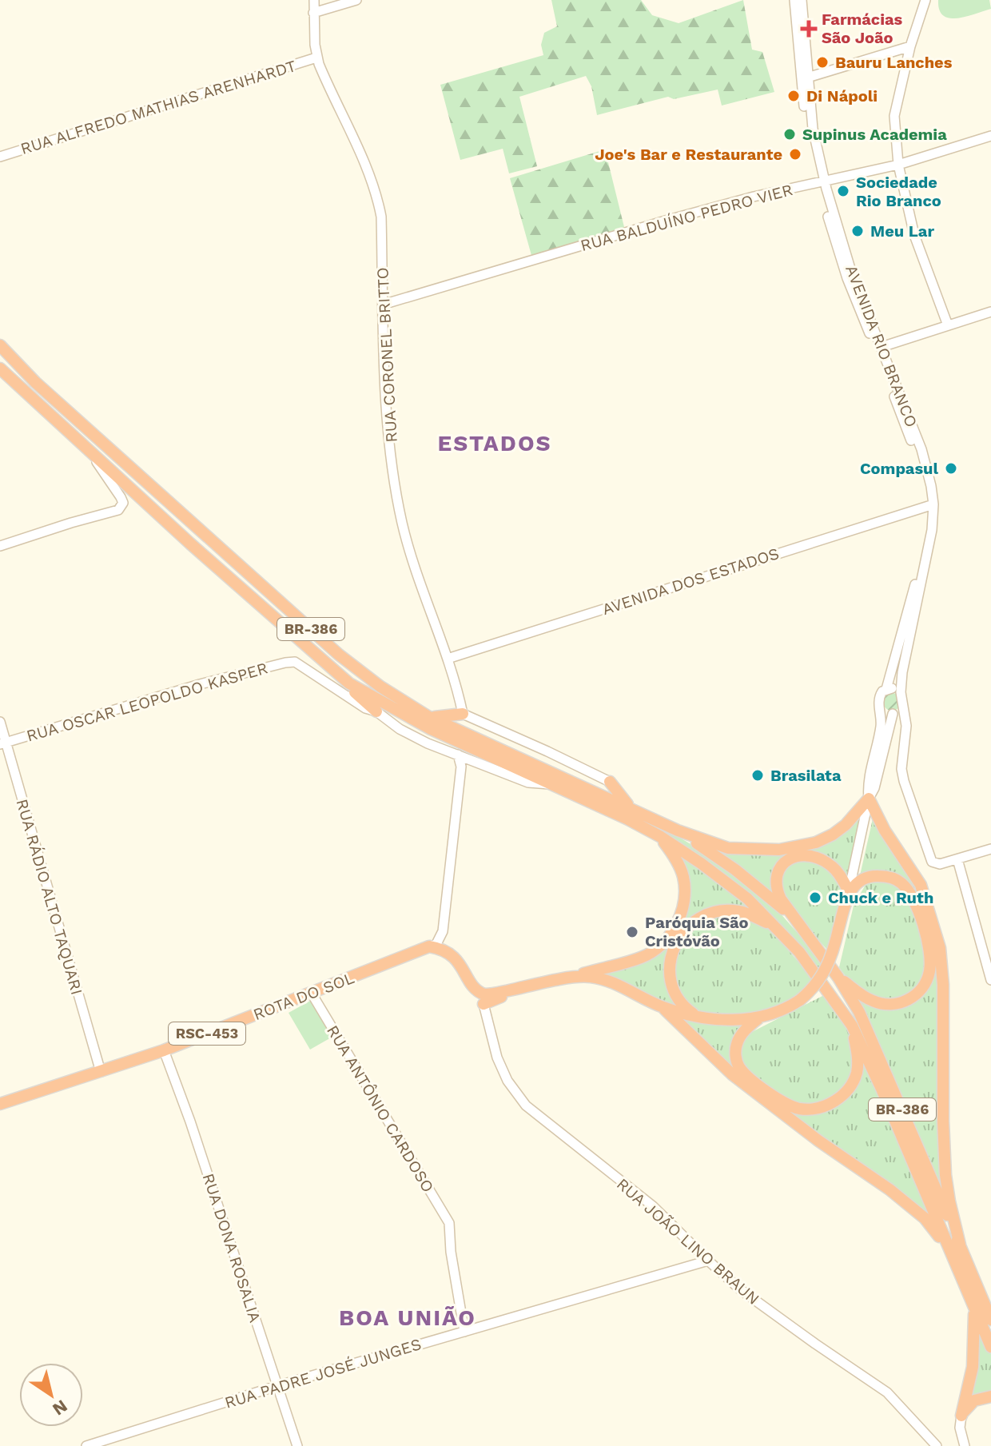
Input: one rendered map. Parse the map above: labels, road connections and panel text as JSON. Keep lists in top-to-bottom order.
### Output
{
  "streets": {
    "highway": ["BR-386", "ROTA DO SOL", "RSC-453"],
    "street": [
      "RUA ALFREDO MATHIAS ARENHARDT",
      "RUA BALDUÍNO PEDRO VIER",
      "AVENIDA RIO BRANCO",
      "RUA CORONEL BRITTO",
      "AVENIDA DOS ESTADOS",
      "RUA OSCAR LEOPOLDO KASPER",
      "RUA RÁDIO ALTO TAQUARI",
      "RUA ANTÔNIO CARDOSO",
      "RUA JOÃO LINO BRAUN",
      "RUA DONA ROSALIA",
      "RUA PADRE JOSÉ JUNGES"
    ]
  },
  "crossings": [
    ["RUA ALFREDO MATHIAS ARENHARDT", "RUA CORONEL BRITTO"],
    ["RUA BALDUÍNO PEDRO VIER", "AVENIDA RIO BRANCO"],
    ["RUA BALDUÍNO PEDRO VIER", "RUA CORONEL BRITTO"],
    ["AVENIDA RIO BRANCO", "AVENIDA DOS ESTADOS"],
    ["RUA CORONEL BRITTO", "AVENIDA DOS ESTADOS"],
    ["RUA OSCAR LEOPOLDO KASPER", "RUA RÁDIO ALTO TAQUARI"],
    ["RUA RÁDIO ALTO TAQUARI", "ROTA DO SOL"],
    ["ROTA DO SOL", "RUA ANTÔNIO CARDOSO"],
    ["ROTA DO SOL", "RUA DONA ROSALIA"],
    ["RUA ANTÔNIO CARDOSO", "RUA PADRE JOSÉ JUNGES"],
    ["RUA JOÃO LINO BRAUN", "RUA PADRE JOSÉ JUNGES"],
    ["RUA DONA ROSALIA", "RUA PADRE JOSÉ JUNGES"]
  ],
  "districts": ["ESTADOS", "BOA UNIÃO"],
  "places": {
    "health": ["Farmácias São João"],
    "other": [
      "Bauru Lanches",
      "Di Nápoli",
      "Supinus Academia",
      "Joe's Bar e Restaurante",
      "Sociedade Rio Branco",
      "Meu Lar",
      "Compasul",
      "Brasilata",
      "Chuck e Ruth",
      "Paróquia São Cristóvão"
    ]
  },
  "north": "bottom right"
}
